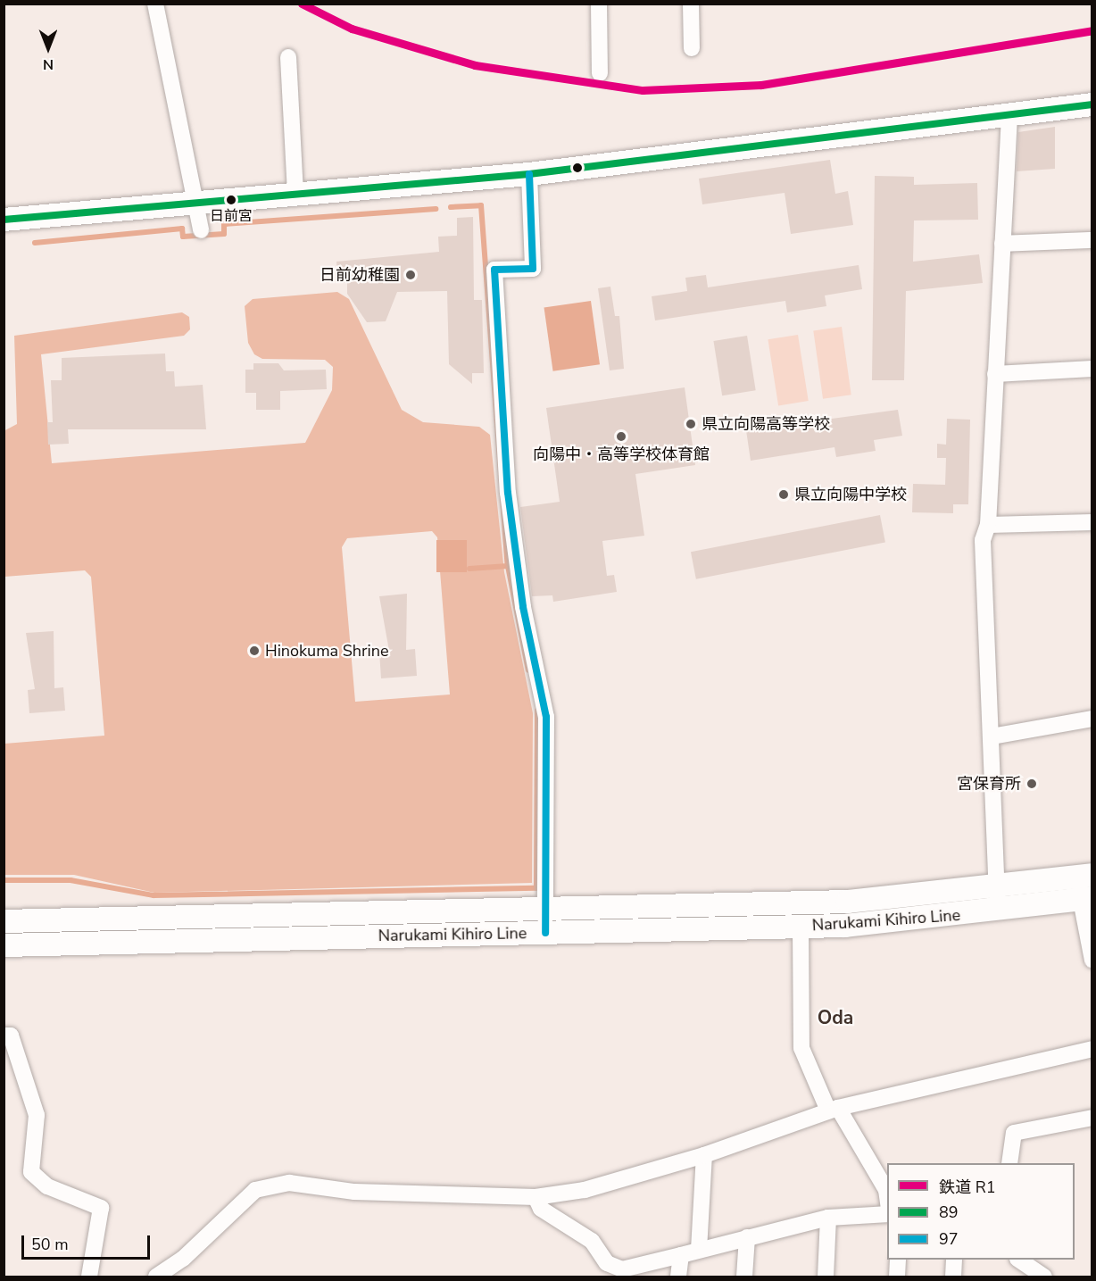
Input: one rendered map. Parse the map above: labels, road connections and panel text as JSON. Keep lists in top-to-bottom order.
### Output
{
  "streets": {
    "main road": ["Narukami Kihiro Line"]
  },
  "districts": ["Oda"],
  "places": [
    "日前宮",
    "日前幼稚園",
    "県立向陽高等学校",
    "向陽中・高等学校体育館",
    "県立向陽中学校",
    "Hinokuma Shrine",
    "宮保育所"
  ],
  "lines": ["rail line R1", "transit line 89", "transit line 97"],
  "legend": ["鉄道 R1", "89", "97"],
  "scale_bar": "50 m",
  "north": "bottom"
}
